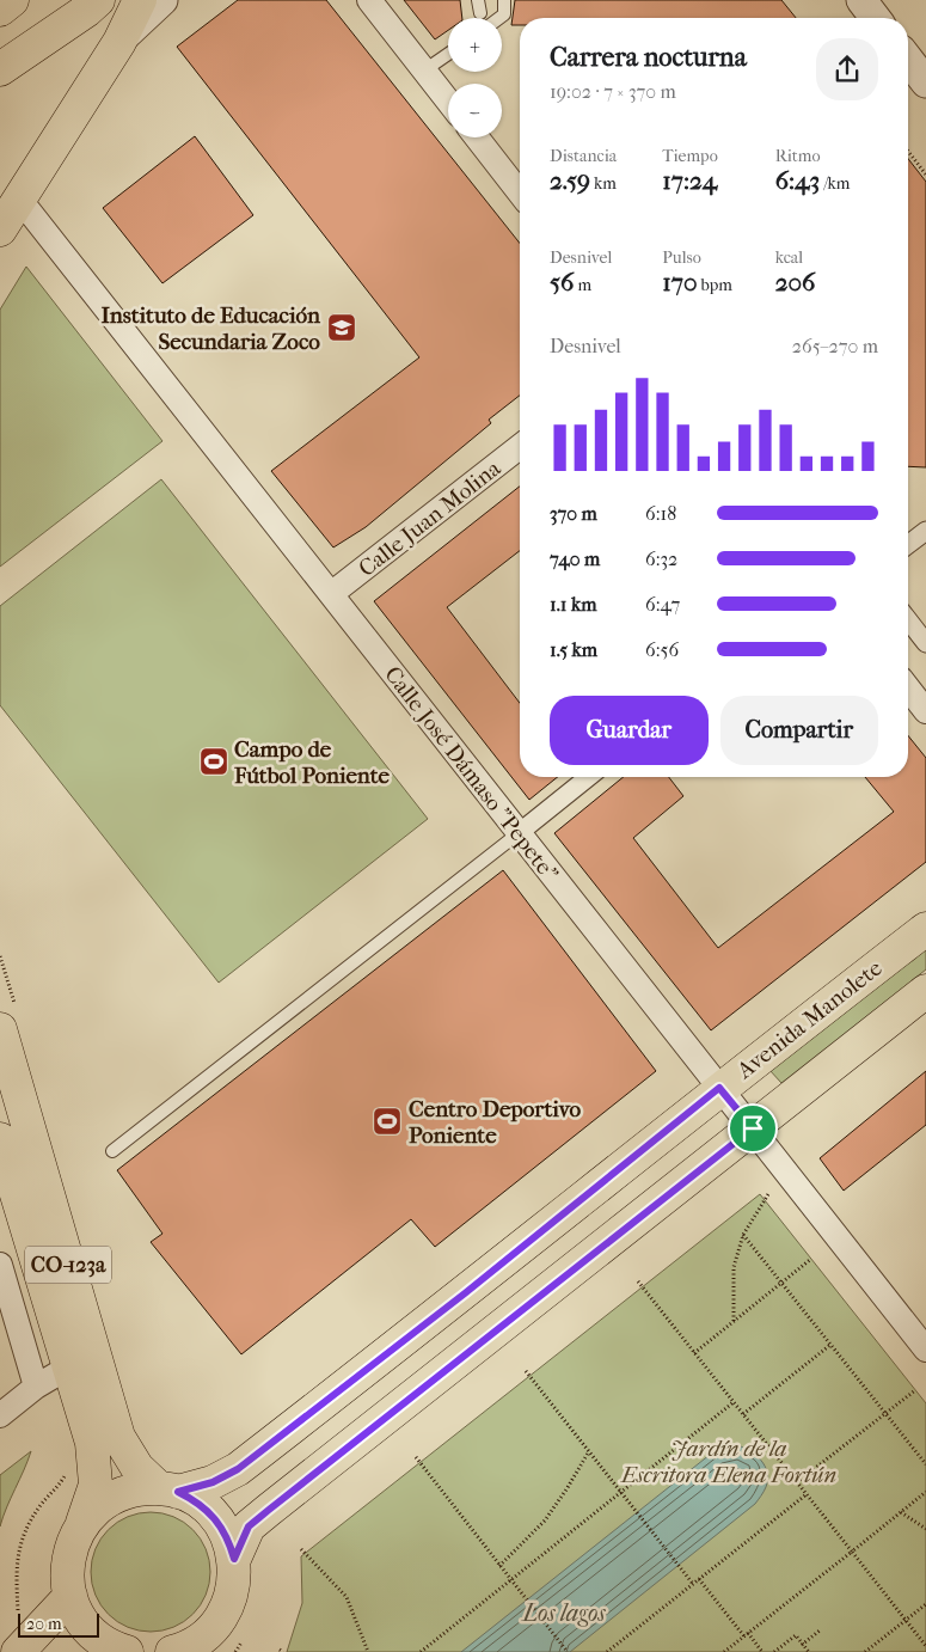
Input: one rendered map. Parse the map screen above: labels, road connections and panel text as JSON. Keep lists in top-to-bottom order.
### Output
{
  "streets": {
    "main road": ["Avenida Manolete", "CO-123a"],
    "street": ["Calle Juan Molina", "Calle José Dámaso \"Pepete\""]
  },
  "crossings": [
    ["Calle Juan Molina", "Calle José Dámaso \"Pepete\""],
    ["Calle José Dámaso \"Pepete\"", "Avenida Manolete"],
    ["Avenida Manolete", "CO-123a"]
  ],
  "water": ["Los lagos"],
  "parks": ["Jardín de la Escritora Elena Fortún"],
  "places": {
    "school or university": ["Instituto de Educación Secundaria Zoco"],
    "sports": ["Campo de Fútbol Poniente", "Centro Deportivo Poniente"]
  },
  "scale_bar": "20 m",
  "page": {
    "map_buttons": ["+", "−"],
    "heading": ["Carrera nocturna", "19:02 · 7 × 370 m"],
    "stats": [
      ["Distancia", "2.59 km"],
      ["Tiempo", "17:24"],
      ["Ritmo", "6:43 /km"],
      ["Desnivel", "56 m"],
      ["Pulso", "170 bpm"],
      ["kcal", "206"]
    ],
    "chart": ["Desnivel", "265–270 m"],
    "list": [
      {
        "name": "370 m",
        "note": "6:18"
      },
      {
        "name": "740 m",
        "note": "6:32"
      },
      {
        "name": "1.1 km",
        "note": "6:47"
      },
      {
        "name": "1.5 km",
        "note": "6:56"
      }
    ],
    "buttons": ["Guardar", "Compartir"],
    "scale": "20 m"
  }
}
